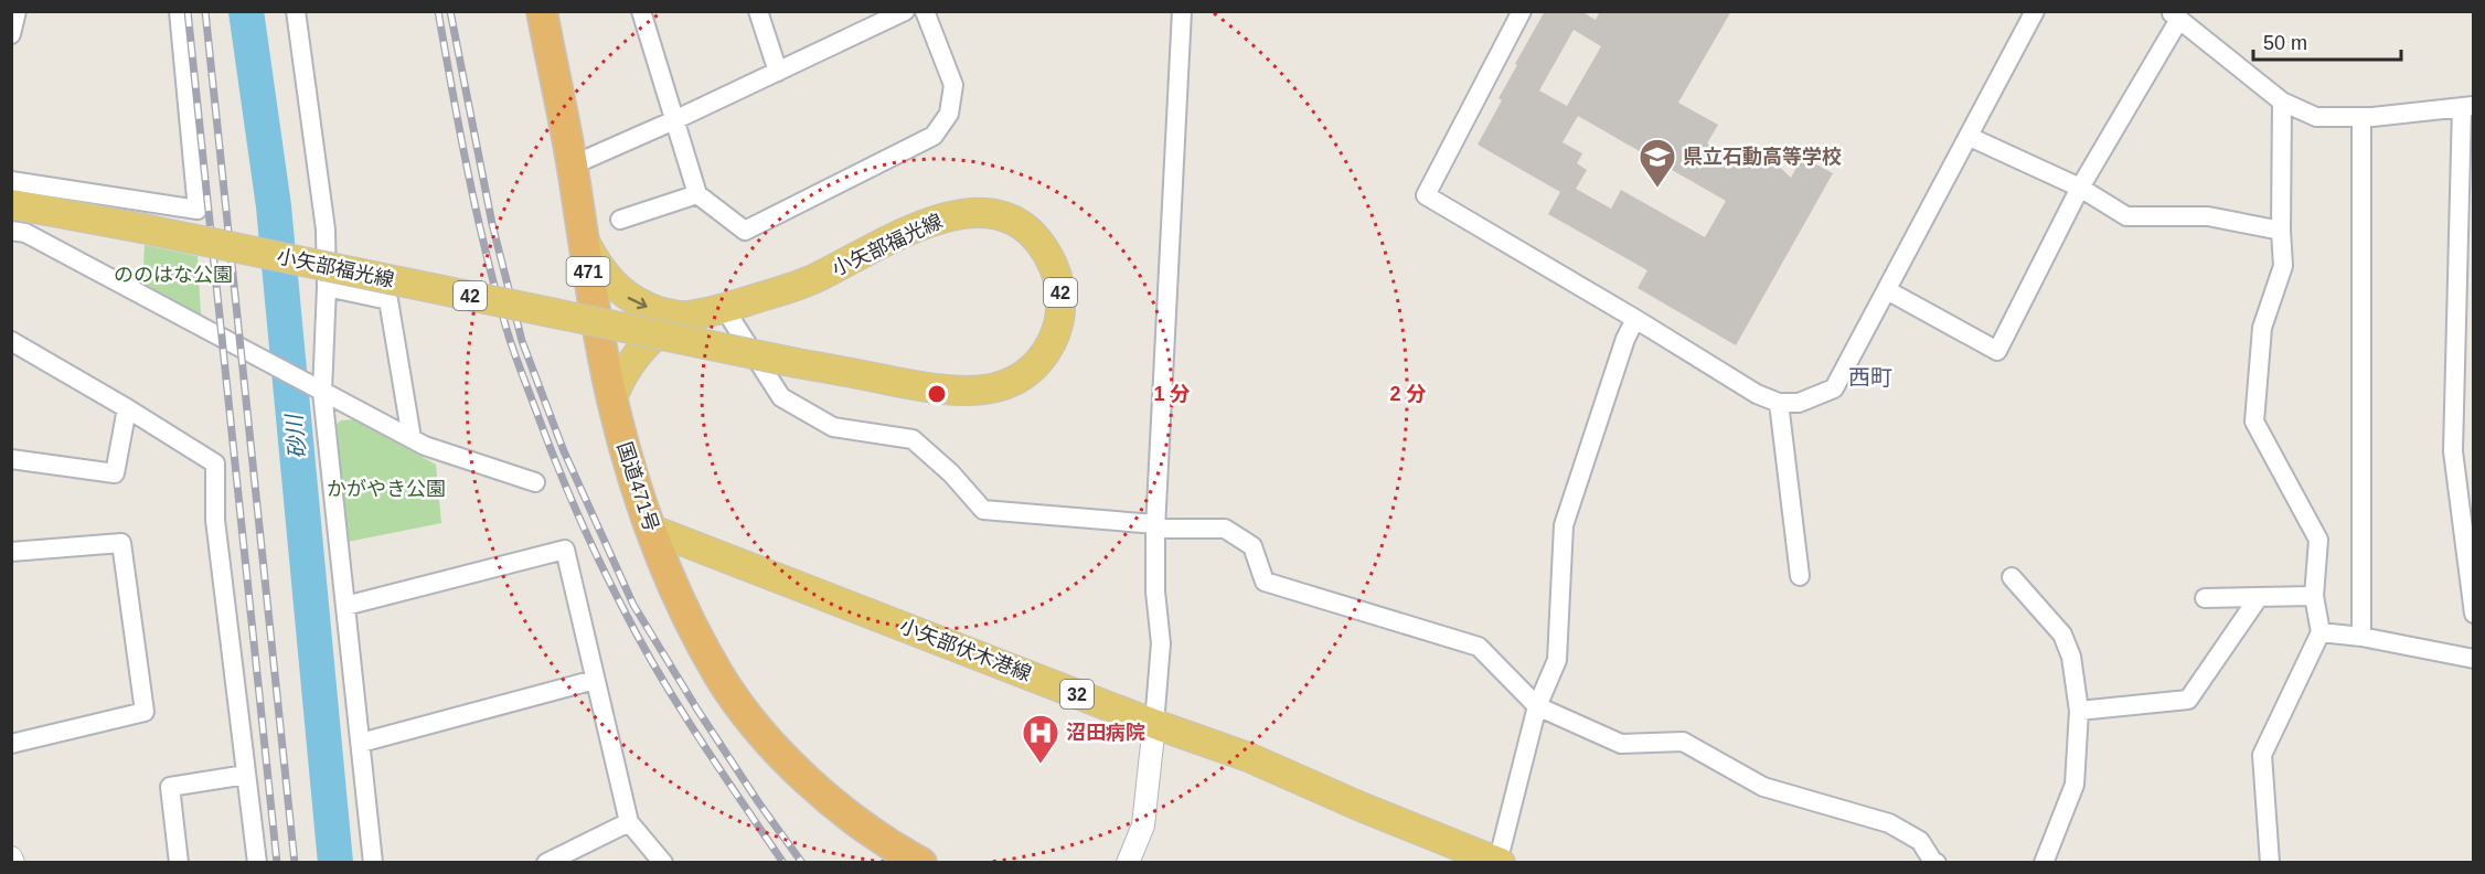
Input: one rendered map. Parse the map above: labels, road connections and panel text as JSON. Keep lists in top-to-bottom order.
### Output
{
  "streets": {
    "highway": ["471", "国道471号"],
    "main road": [
      "小矢部福光線",
      "42",
      "小矢部伏木港線",
      "32"
    ]
  },
  "crossings": [
    ["小矢部福光線", "国道471号"],
    ["国道471号", "小矢部伏木港線"]
  ],
  "districts": ["西町"],
  "water": ["砂川"],
  "parks": ["ののはな公園", "かがやき公園"],
  "places": {
    "school or university": ["県立石動高等学校"],
    "hospital": ["沼田病院"]
  },
  "scale_bar": "50 m",
  "rings": ["1 分", "2 分"]
}
